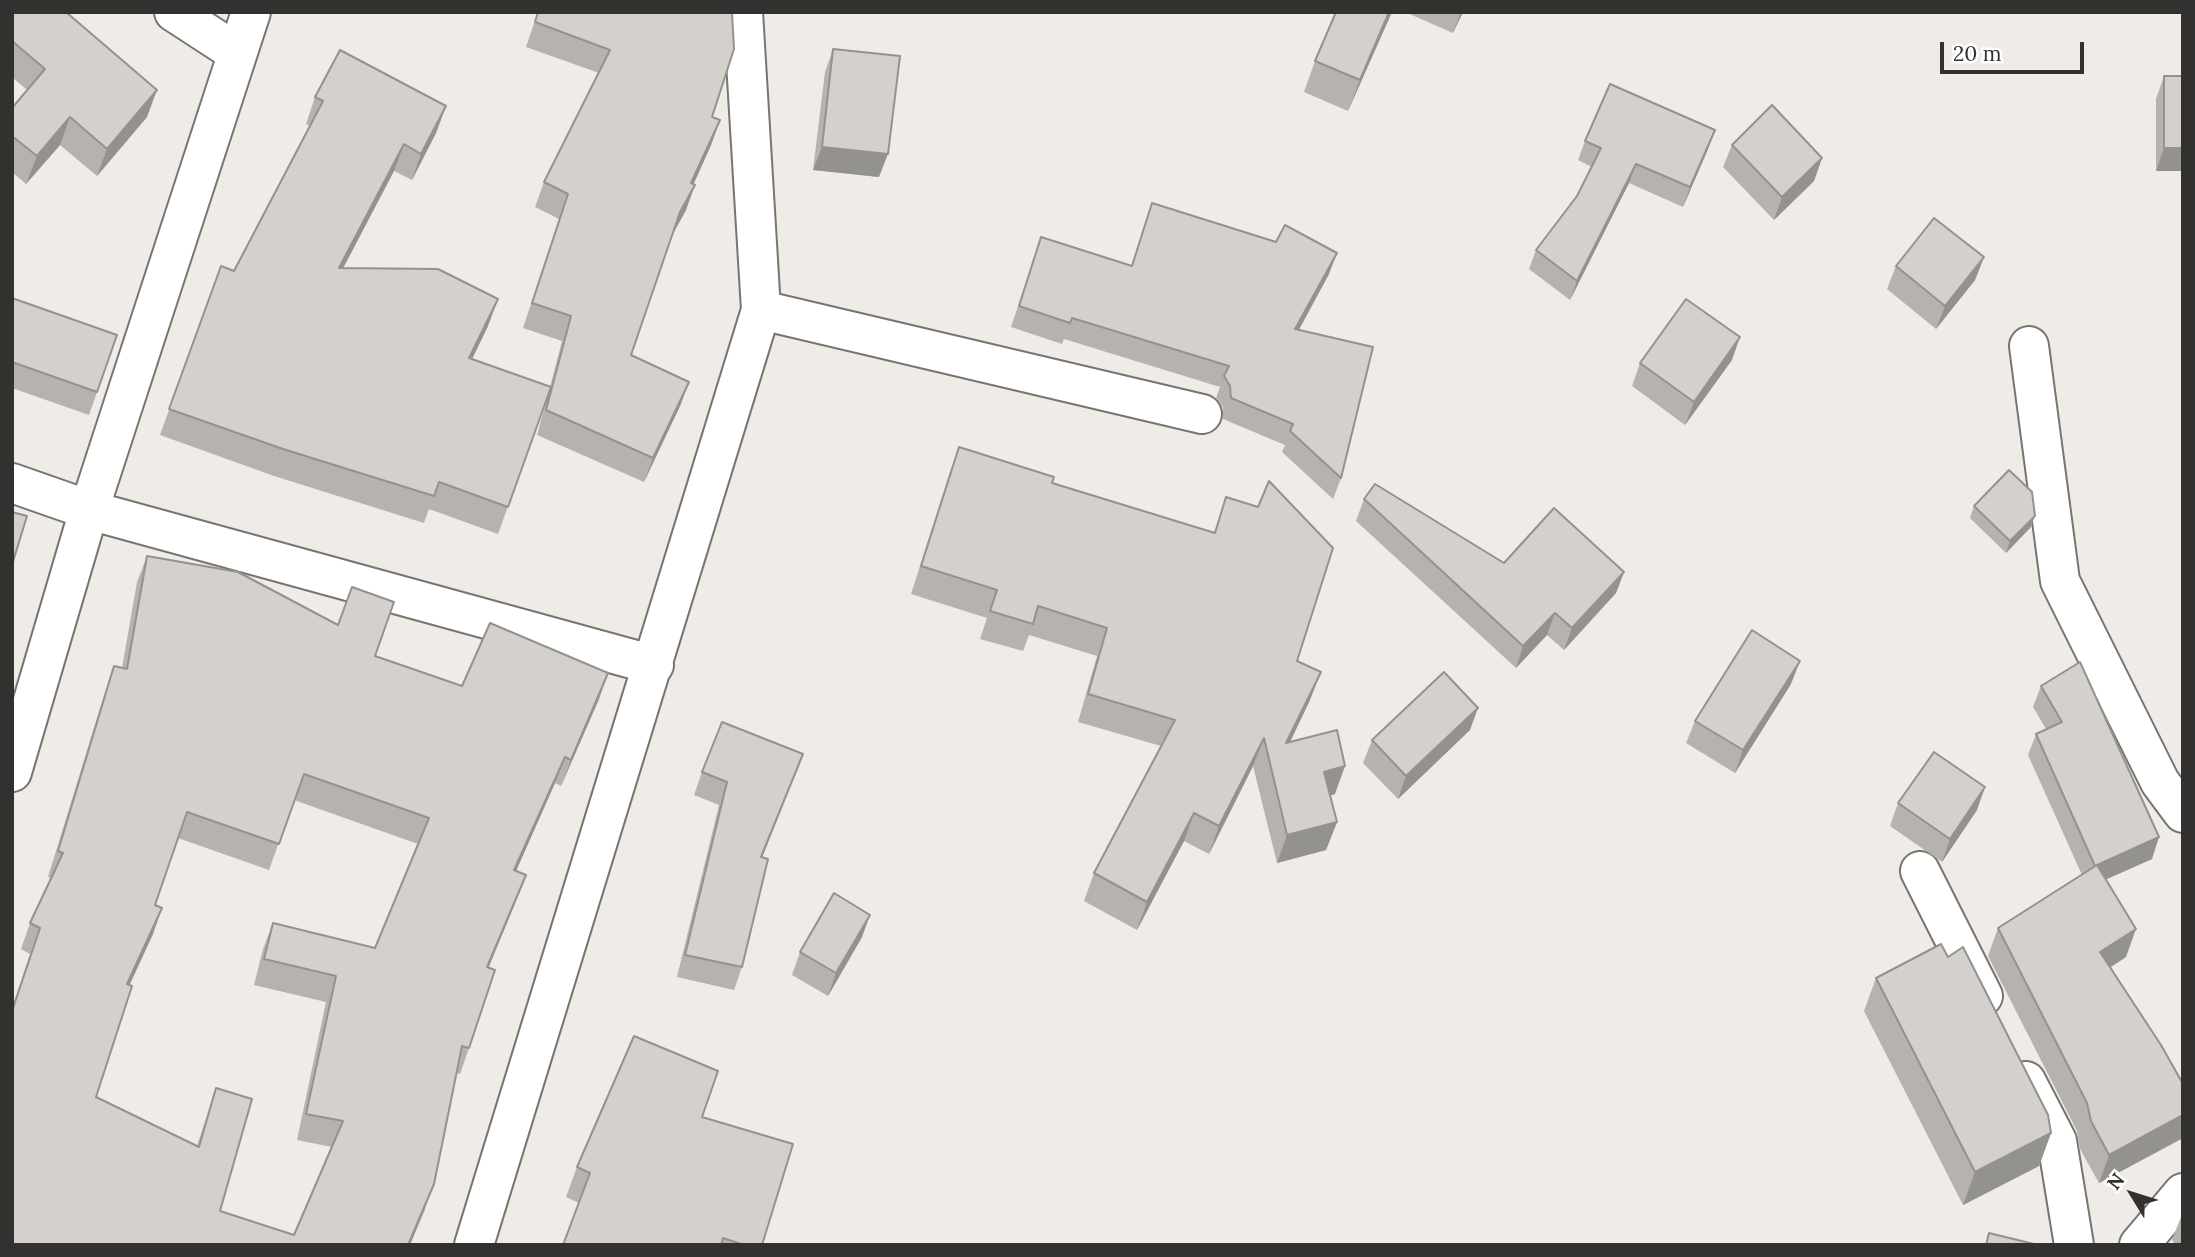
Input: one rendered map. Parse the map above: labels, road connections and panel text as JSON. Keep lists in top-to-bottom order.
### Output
{
  "scale_bar": "20 m",
  "north": "top left"
}
